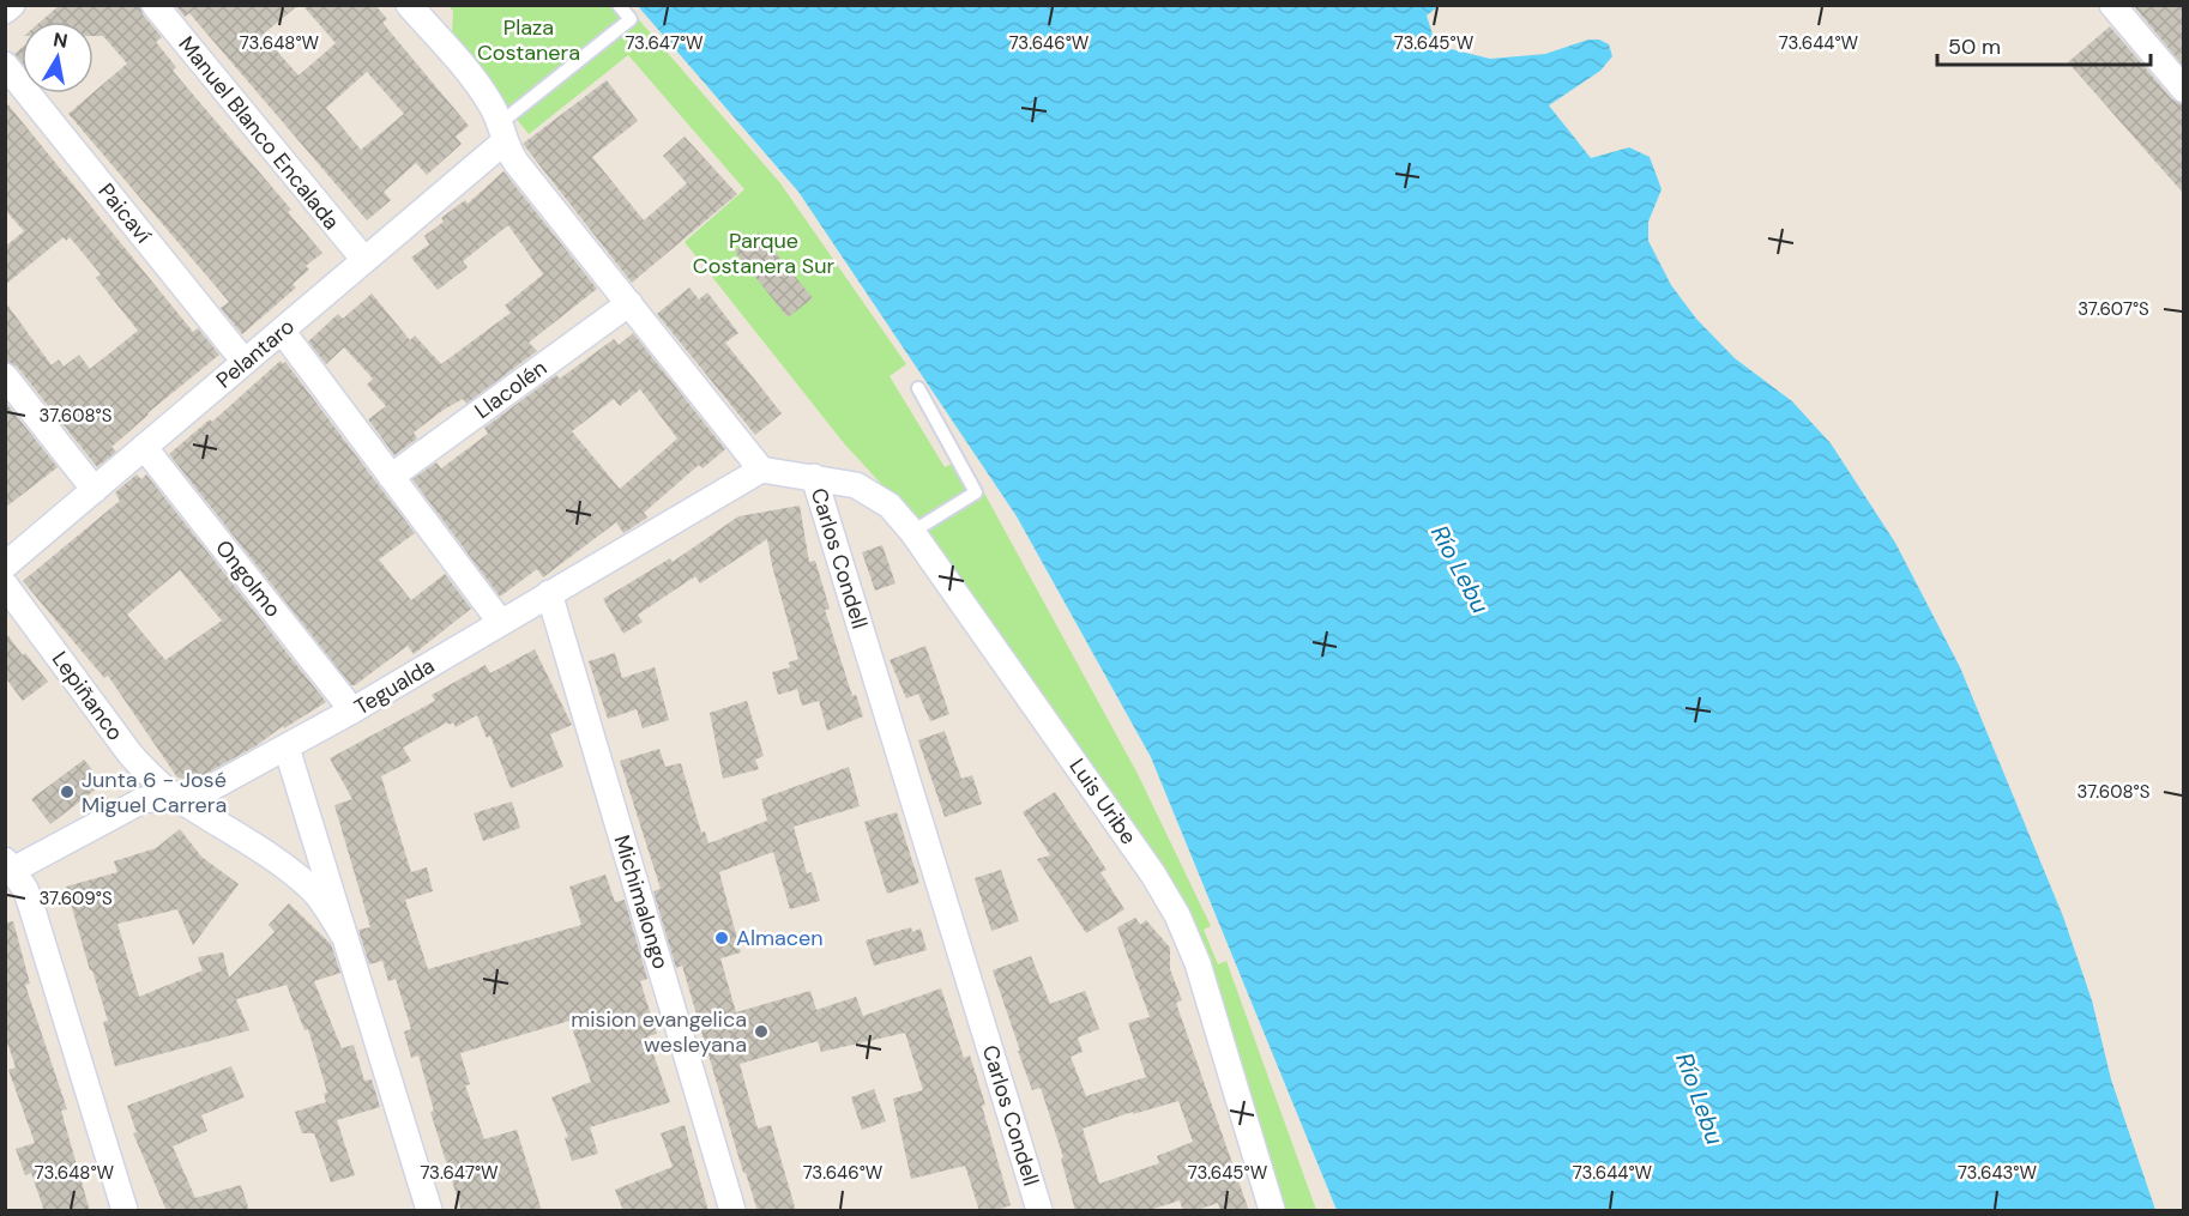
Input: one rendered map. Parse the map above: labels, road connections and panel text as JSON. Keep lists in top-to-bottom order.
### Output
{
  "streets": {
    "street": [
      "Manuel Blanco Encalada",
      "Paicaví",
      "Pelantaro",
      "Llacolén",
      "Carlos Condell",
      "Ongolmo",
      "Tegualda",
      "Lepiñanco",
      "Luis Uribe",
      "Michimalongo"
    ]
  },
  "crossings": [
    ["Manuel Blanco Encalada", "Pelantaro"],
    ["Paicaví", "Pelantaro"],
    ["Pelantaro", "Ongolmo"],
    ["Carlos Condell", "Tegualda"],
    ["Carlos Condell", "Luis Uribe"],
    ["Ongolmo", "Tegualda"],
    ["Tegualda", "Lepiñanco"],
    ["Tegualda", "Michimalongo"]
  ],
  "water": ["Río Lebu"],
  "parks": ["Plaza Costanera", "Parque Costanera Sur"],
  "places": ["Junta 6 - José Miguel Carrera", "Almacen", "mision evangelica wesleyana"],
  "scale_bar": "50 m",
  "north": "top",
  "coordinates": [
    "73.645°W",
    "73.644°W",
    "73.648°W",
    "73.647°W",
    "73.646°W",
    "37.607°S",
    "37.608°S",
    "37.609°S",
    "73.643°W"
  ]
}
